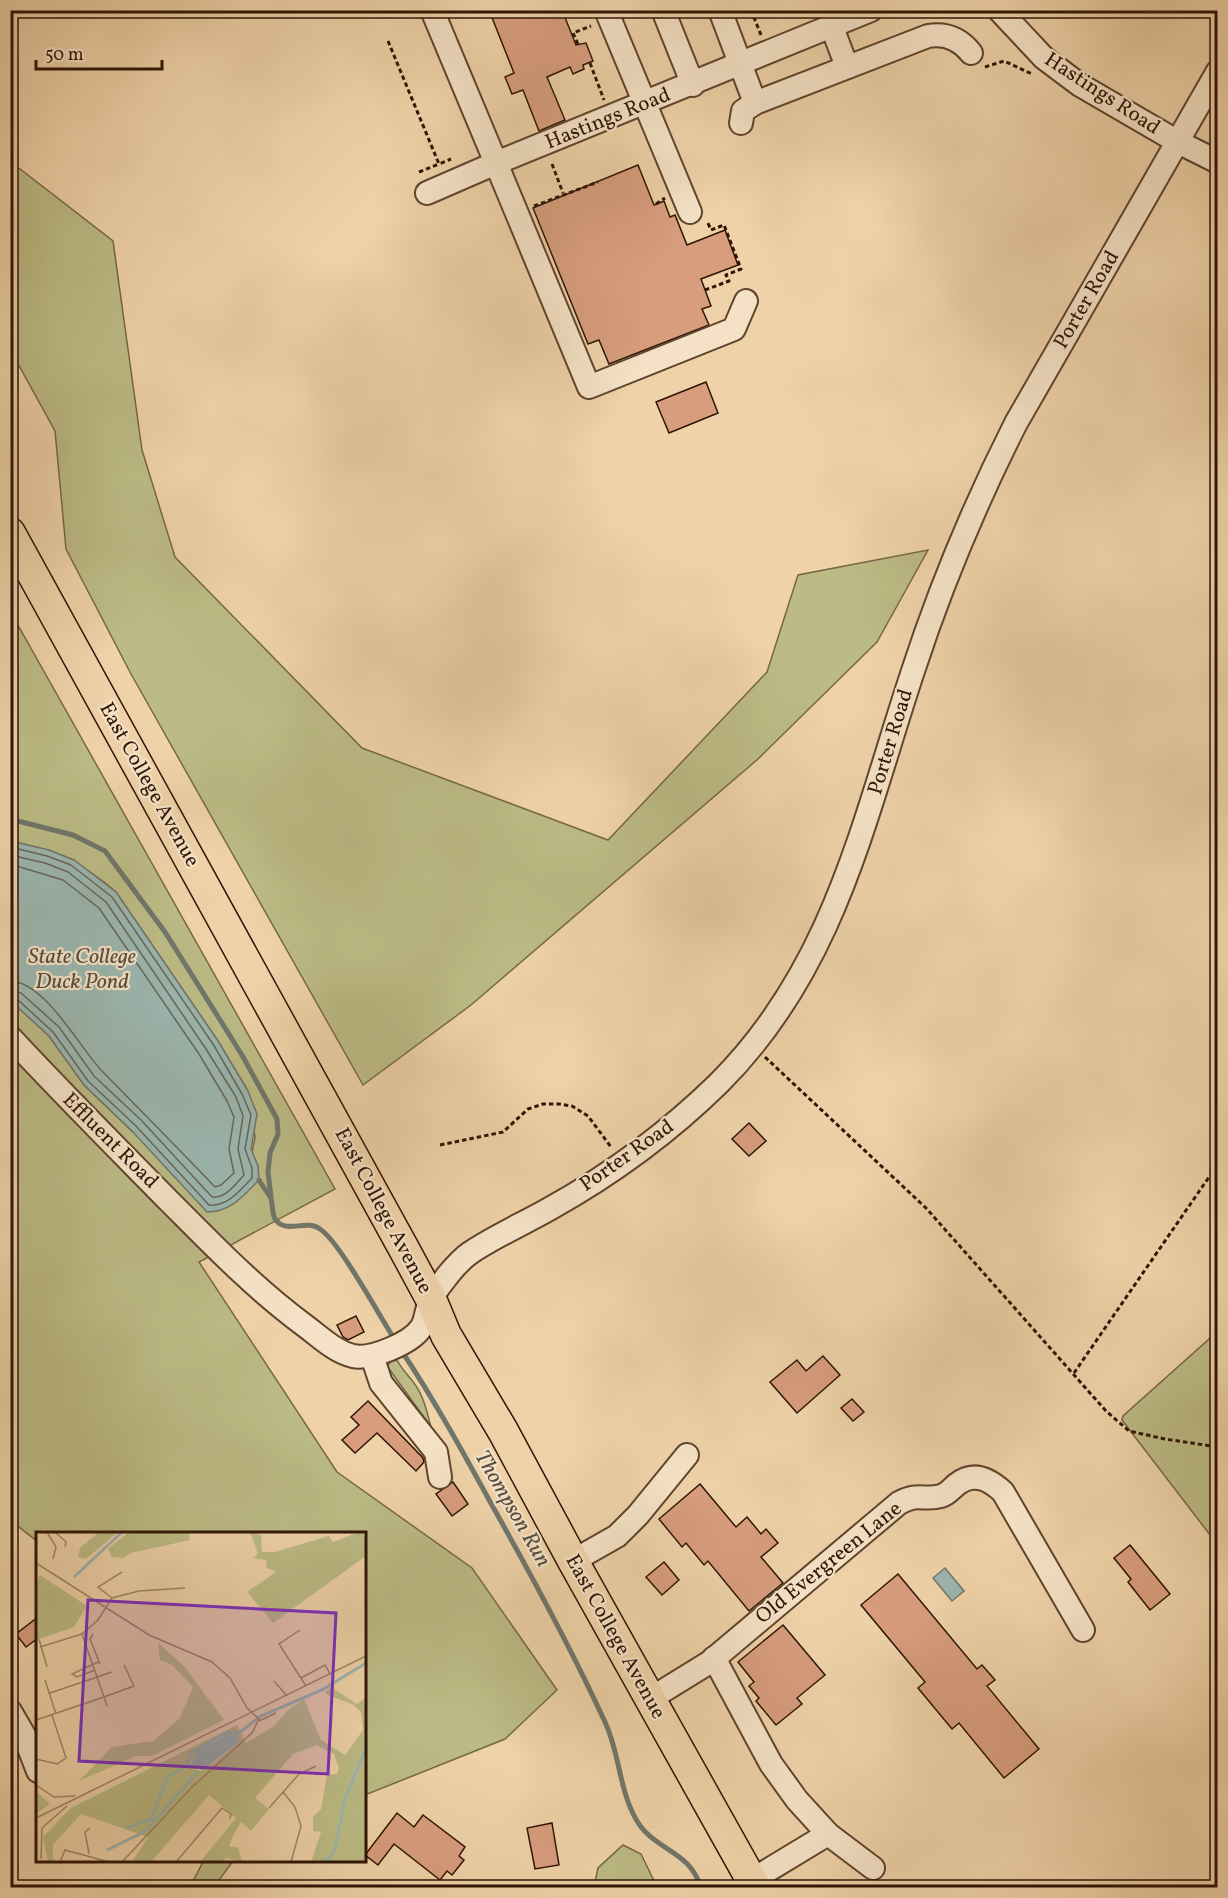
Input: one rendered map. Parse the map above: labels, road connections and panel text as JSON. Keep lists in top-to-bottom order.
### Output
{
  "streets": {
    "main road": ["East College Avenue"],
    "street": [
      "Hastings Road",
      "Porter Road",
      "Effluent Road",
      "Old Evergreen Lane"
    ]
  },
  "crossings": [
    ["Hastings Road", "Porter Road"],
    ["Porter Road", "East College Avenue"],
    ["Porter Road", "Effluent Road"],
    ["East College Avenue", "Old Evergreen Lane"]
  ],
  "water": ["State College Duck Pond", "Thompson Run"],
  "scale_bar": "50 m"
}
